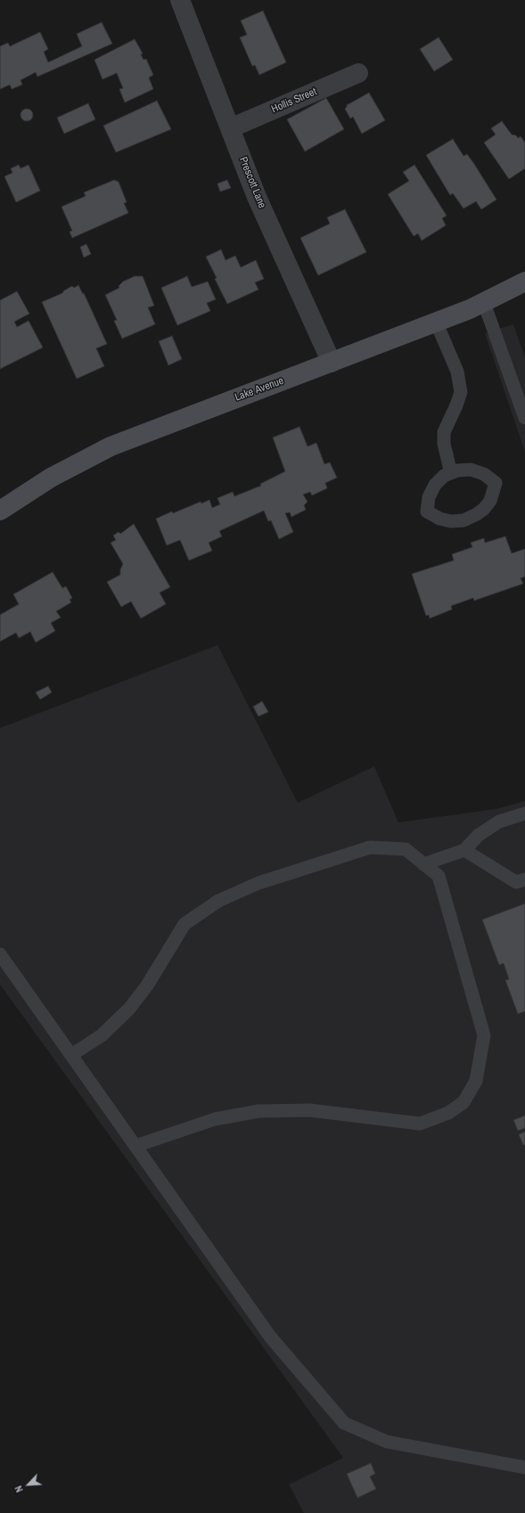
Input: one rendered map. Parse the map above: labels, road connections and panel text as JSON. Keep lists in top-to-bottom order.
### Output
{
  "streets": {
    "main road": ["Lake Avenue"],
    "street": ["Hollis Street", "Prescott Lane"]
  },
  "crossings": [
    ["Hollis Street", "Prescott Lane"],
    ["Prescott Lane", "Lake Avenue"]
  ],
  "north": "bottom left"
}
